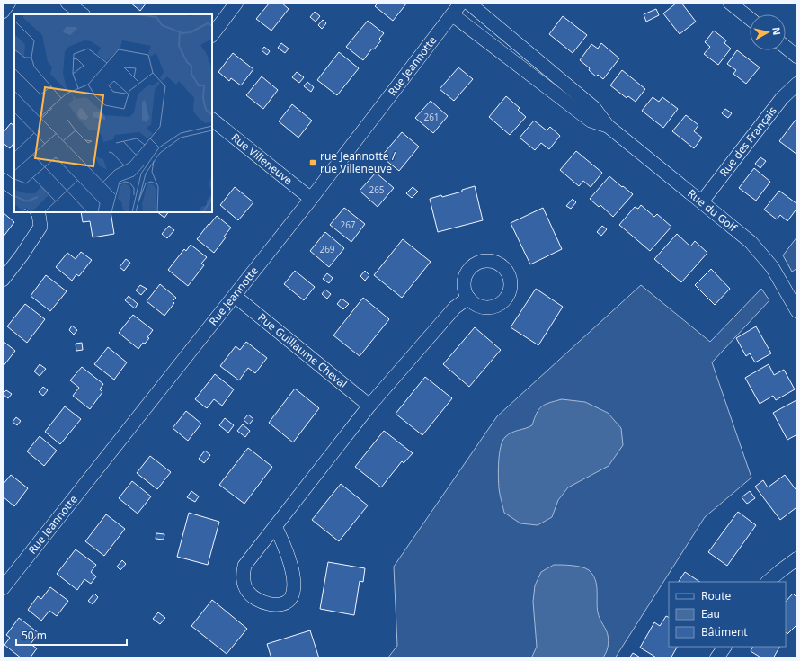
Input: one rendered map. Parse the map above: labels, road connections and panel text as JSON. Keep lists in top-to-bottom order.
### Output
{
  "streets": {
    "street": [
      "Rue Jeannotte",
      "Rue des Français",
      "Rue Villeneuve",
      "Rue du Golf",
      "Rue Guillaume Cheval"
    ]
  },
  "crossings": [
    ["Rue Jeannotte", "Rue Villeneuve"],
    ["Rue Jeannotte", "Rue du Golf"],
    ["Rue Jeannotte", "Rue Guillaume Cheval"],
    ["Rue des Français", "Rue du Golf"]
  ],
  "places": {
    "transit": ["rue Jeannotte / rue Villeneuve"]
  },
  "house_numbers": [
    "261",
    "265",
    "267",
    "269"
  ],
  "legend": ["Route", "Eau", "Bâtiment"],
  "scale_bar": "50 m",
  "north": "right"
}
